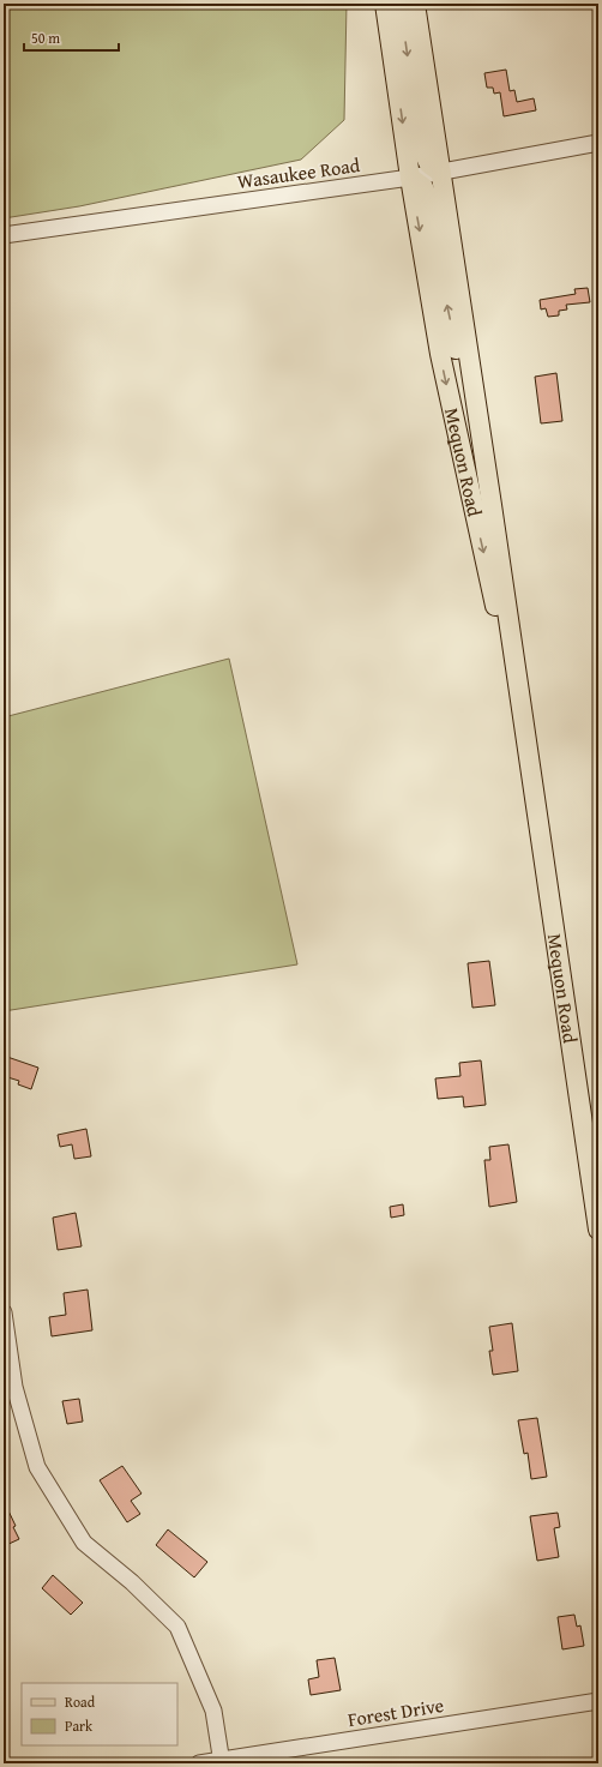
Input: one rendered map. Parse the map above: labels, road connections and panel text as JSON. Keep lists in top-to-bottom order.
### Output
{
  "streets": {
    "main road": ["Mequon Road"],
    "street": ["Wasaukee Road", "Forest Drive"]
  },
  "crossings": [
    ["Wasaukee Road", "Mequon Road"]
  ],
  "legend": ["Road", "Park"],
  "scale_bar": "50 m"
}
